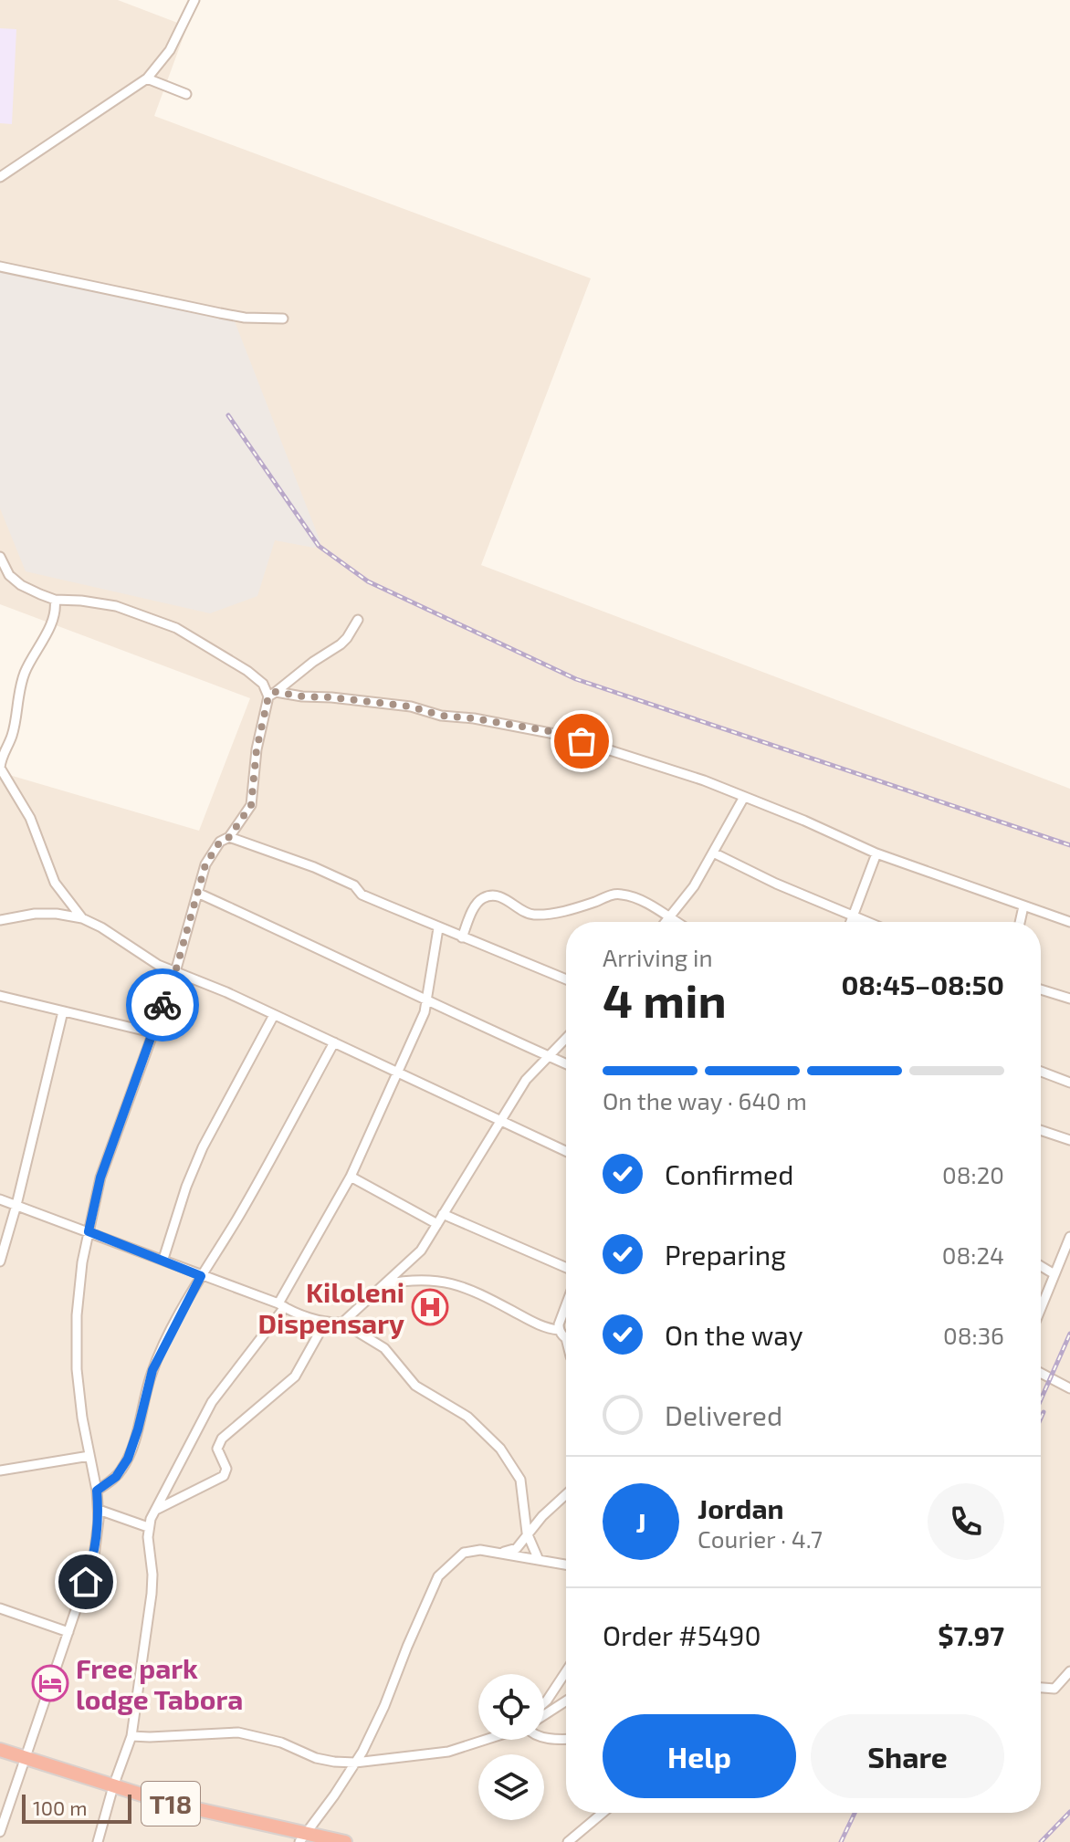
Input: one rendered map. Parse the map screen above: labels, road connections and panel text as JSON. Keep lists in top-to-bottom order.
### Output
{
  "streets": {
    "highway": ["T18"]
  },
  "places": {
    "hospital": ["Kiloleni Dispensary"],
    "hotel": ["Free park lodge Tabora"]
  },
  "scale_bar": "100 m",
  "page": {
    "heading": ["4 min", "Arriving in", "08:45–08:50"],
    "panel": [
      "Jordan",
      "Courier · 4.7",
      "Order #5490",
      "$7.97"
    ],
    "bar": "On the way · 640 m",
    "list": [
      ["Confirmed", "08:20"],
      ["Preparing", "08:24"],
      ["On the way", "08:36"],
      "Delivered"
    ],
    "round": "J",
    "buttons": ["Help", "Share"],
    "scale": "100 m"
  }
}
